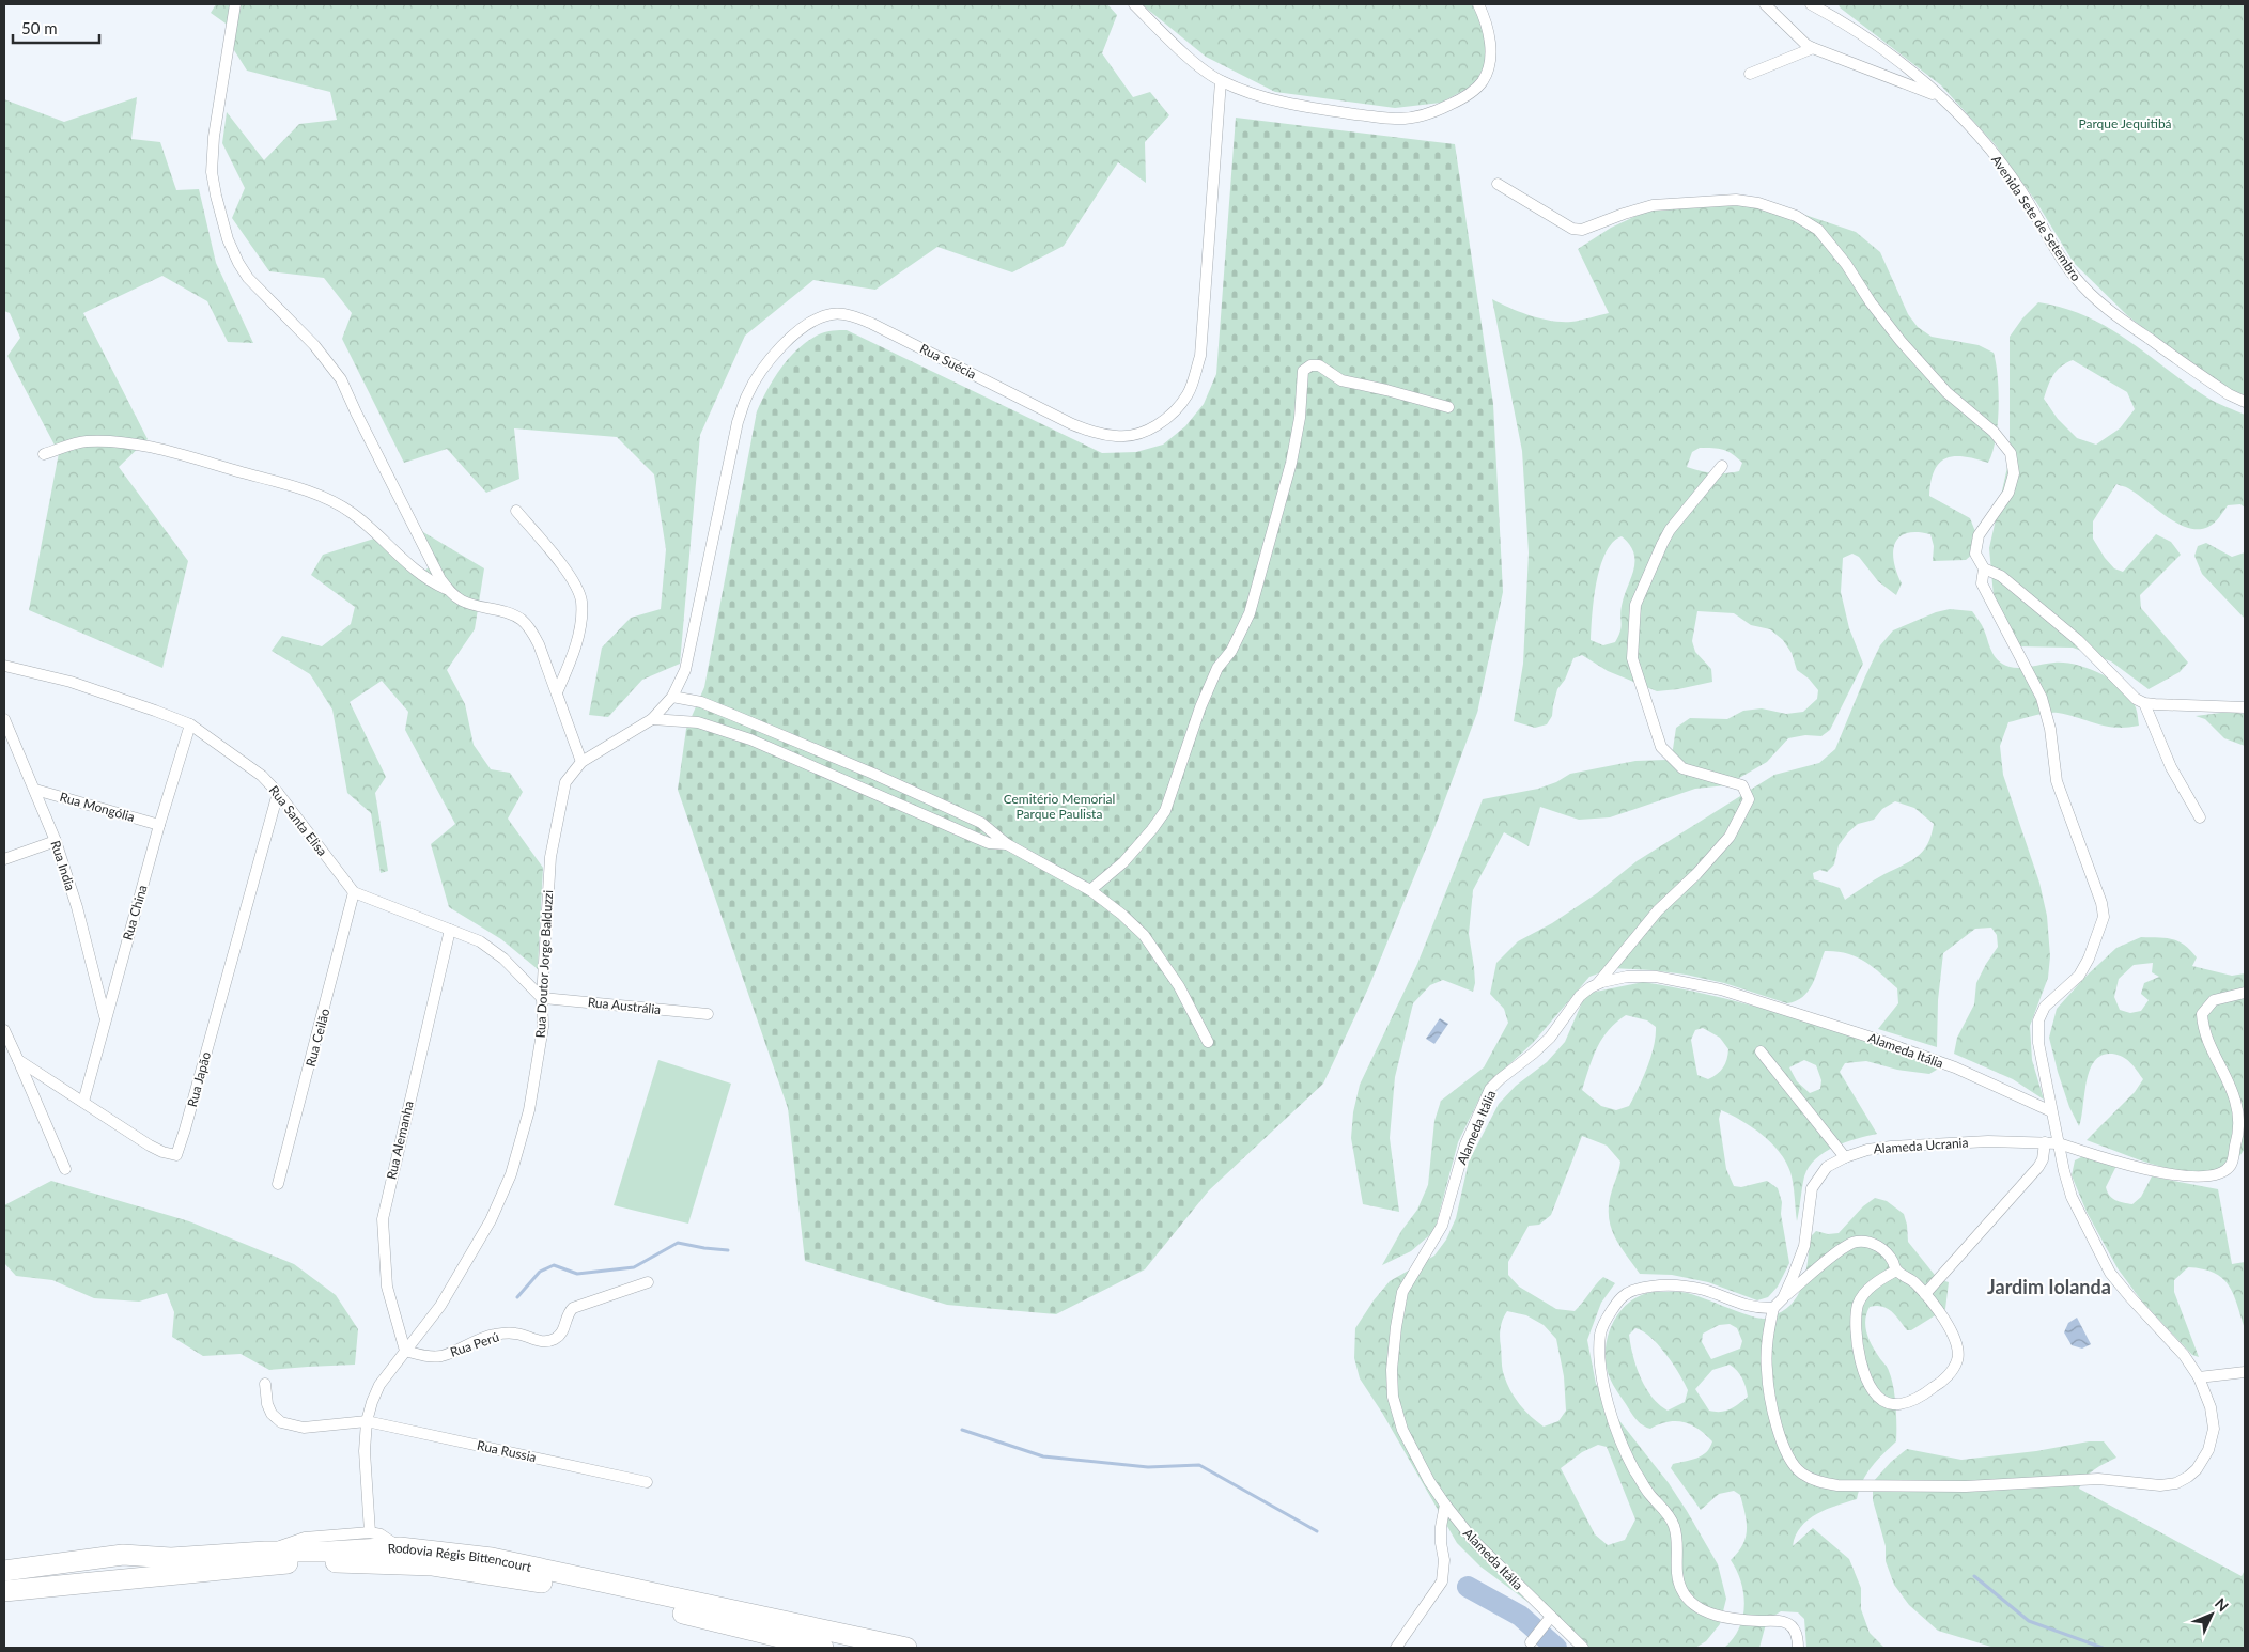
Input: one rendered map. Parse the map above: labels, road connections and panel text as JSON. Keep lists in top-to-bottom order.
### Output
{
  "streets": {
    "highway": ["Rodovia Régis Bittencourt"],
    "street": [
      "Avenida Sete de Setembro",
      "Rua Suécia",
      "Rua Mongólia",
      "Rua Santa Elisa",
      "Rua India",
      "Rua China",
      "Rua Doutor Jorge Balduzzi",
      "Rua Austrália",
      "Rua Ceilão",
      "Alameda Itália",
      "Rua Japão",
      "Rua Alemanha",
      "Alameda Ucrania",
      "Rua Perú",
      "Rua Russia"
    ]
  },
  "crossings": [
    ["Rua Suécia", "Rua Doutor Jorge Balduzzi"],
    ["Rua Mongólia", "Rua India"],
    ["Rua Mongólia", "Rua China"],
    ["Rua Santa Elisa", "Rua China"],
    ["Rua Santa Elisa", "Rua Ceilão"],
    ["Rua Santa Elisa", "Rua Japão"],
    ["Rua India", "Rua China"],
    ["Rua China", "Rua Japão"],
    ["Rua Doutor Jorge Balduzzi", "Rua Austrália"],
    ["Rua Doutor Jorge Balduzzi", "Rua Alemanha"],
    ["Rua Doutor Jorge Balduzzi", "Rua Perú"],
    ["Rua Doutor Jorge Balduzzi", "Rua Russia"],
    ["Rua Alemanha", "Rua Perú"]
  ],
  "districts": ["Jardim Iolanda"],
  "parks": ["Parque Jequitibá", "Cemitério Memorial Parque Paulista"],
  "scale_bar": "50 m",
  "north": "top right"
}
